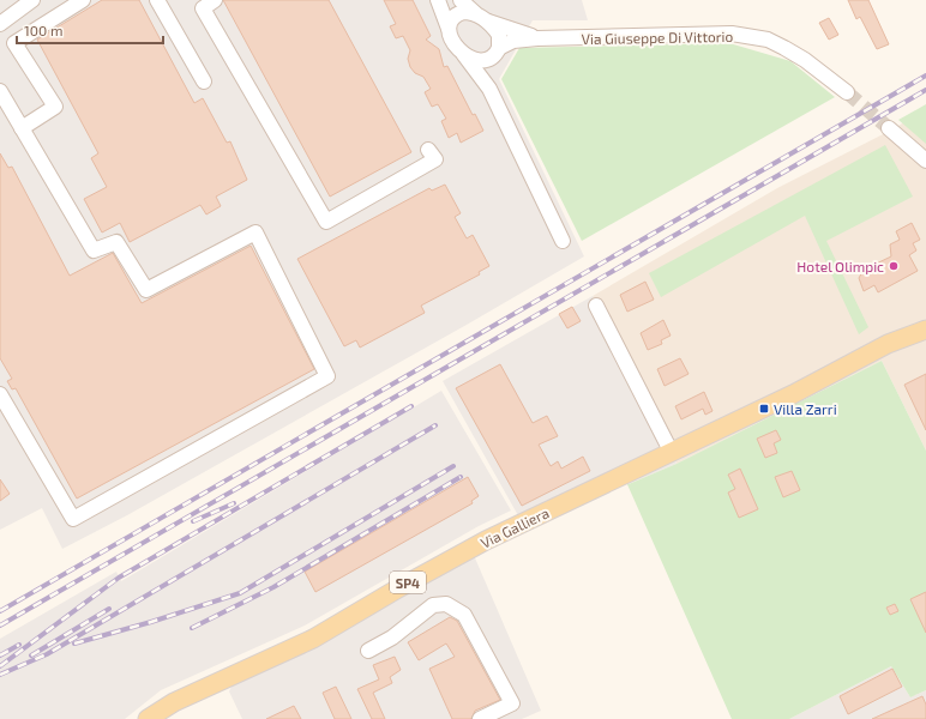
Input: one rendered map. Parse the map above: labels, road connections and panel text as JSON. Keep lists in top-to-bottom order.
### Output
{
  "streets": {
    "main road": ["Via Galliera", "SP4"],
    "street": ["Via Giuseppe Di Vittorio"]
  },
  "places": {
    "other": ["Hotel Olimpic"],
    "transit": ["Villa Zarri"]
  },
  "scale_bar": "100 m"
}
